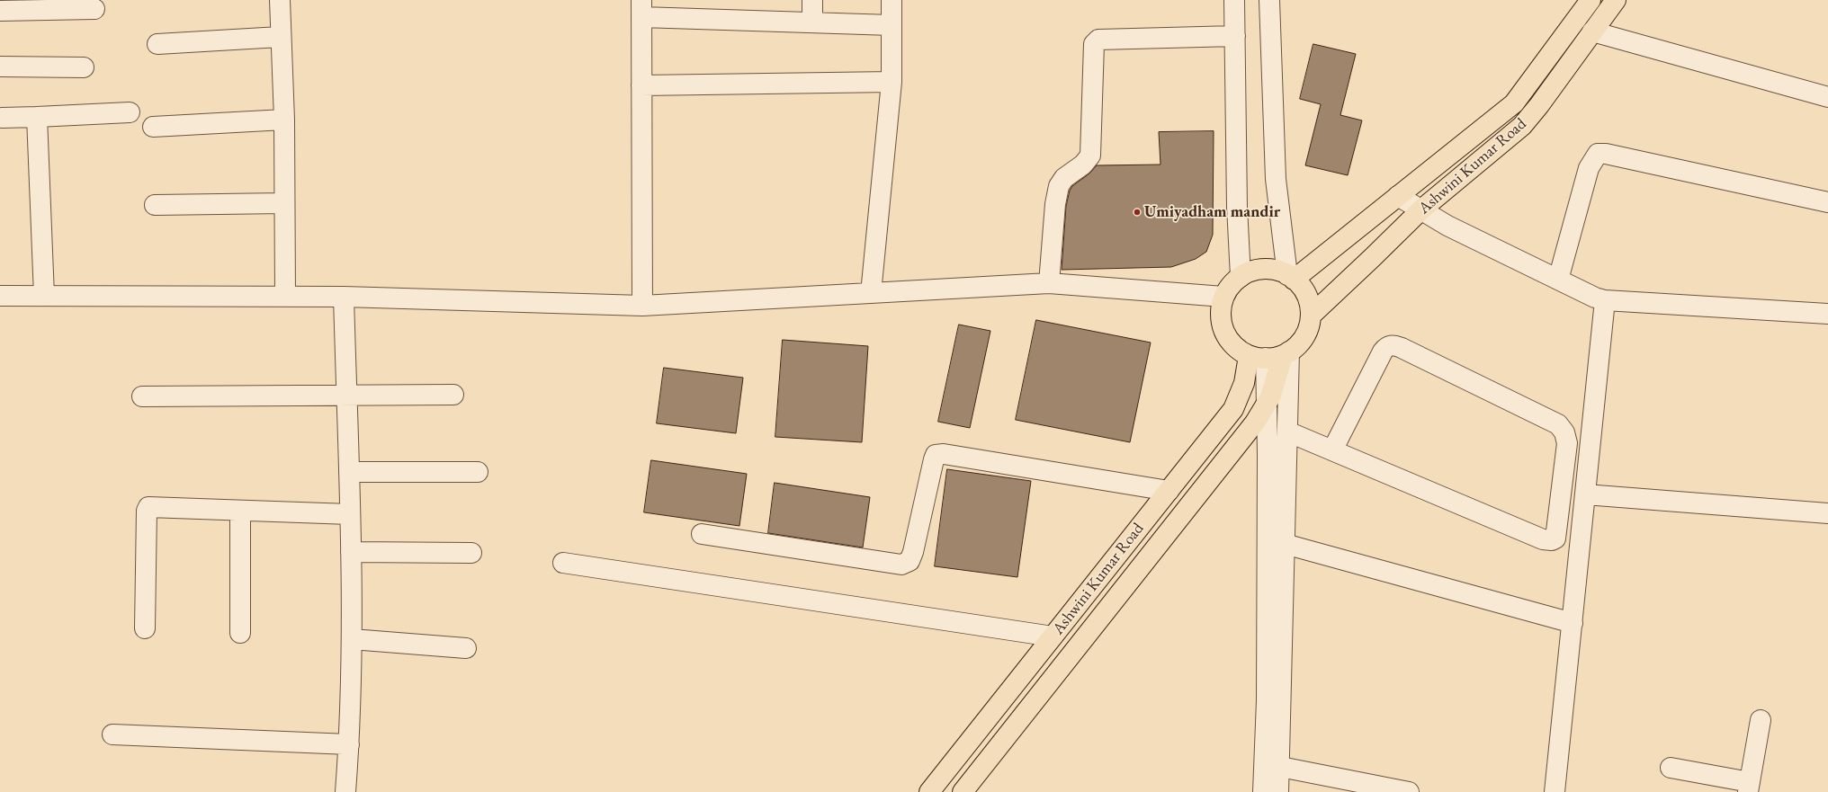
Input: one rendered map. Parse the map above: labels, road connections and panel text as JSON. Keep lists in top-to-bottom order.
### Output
{
  "streets": {
    "main road": ["Ashwini Kumar Road"]
  },
  "places": ["Umiyadham mandir"]
}
